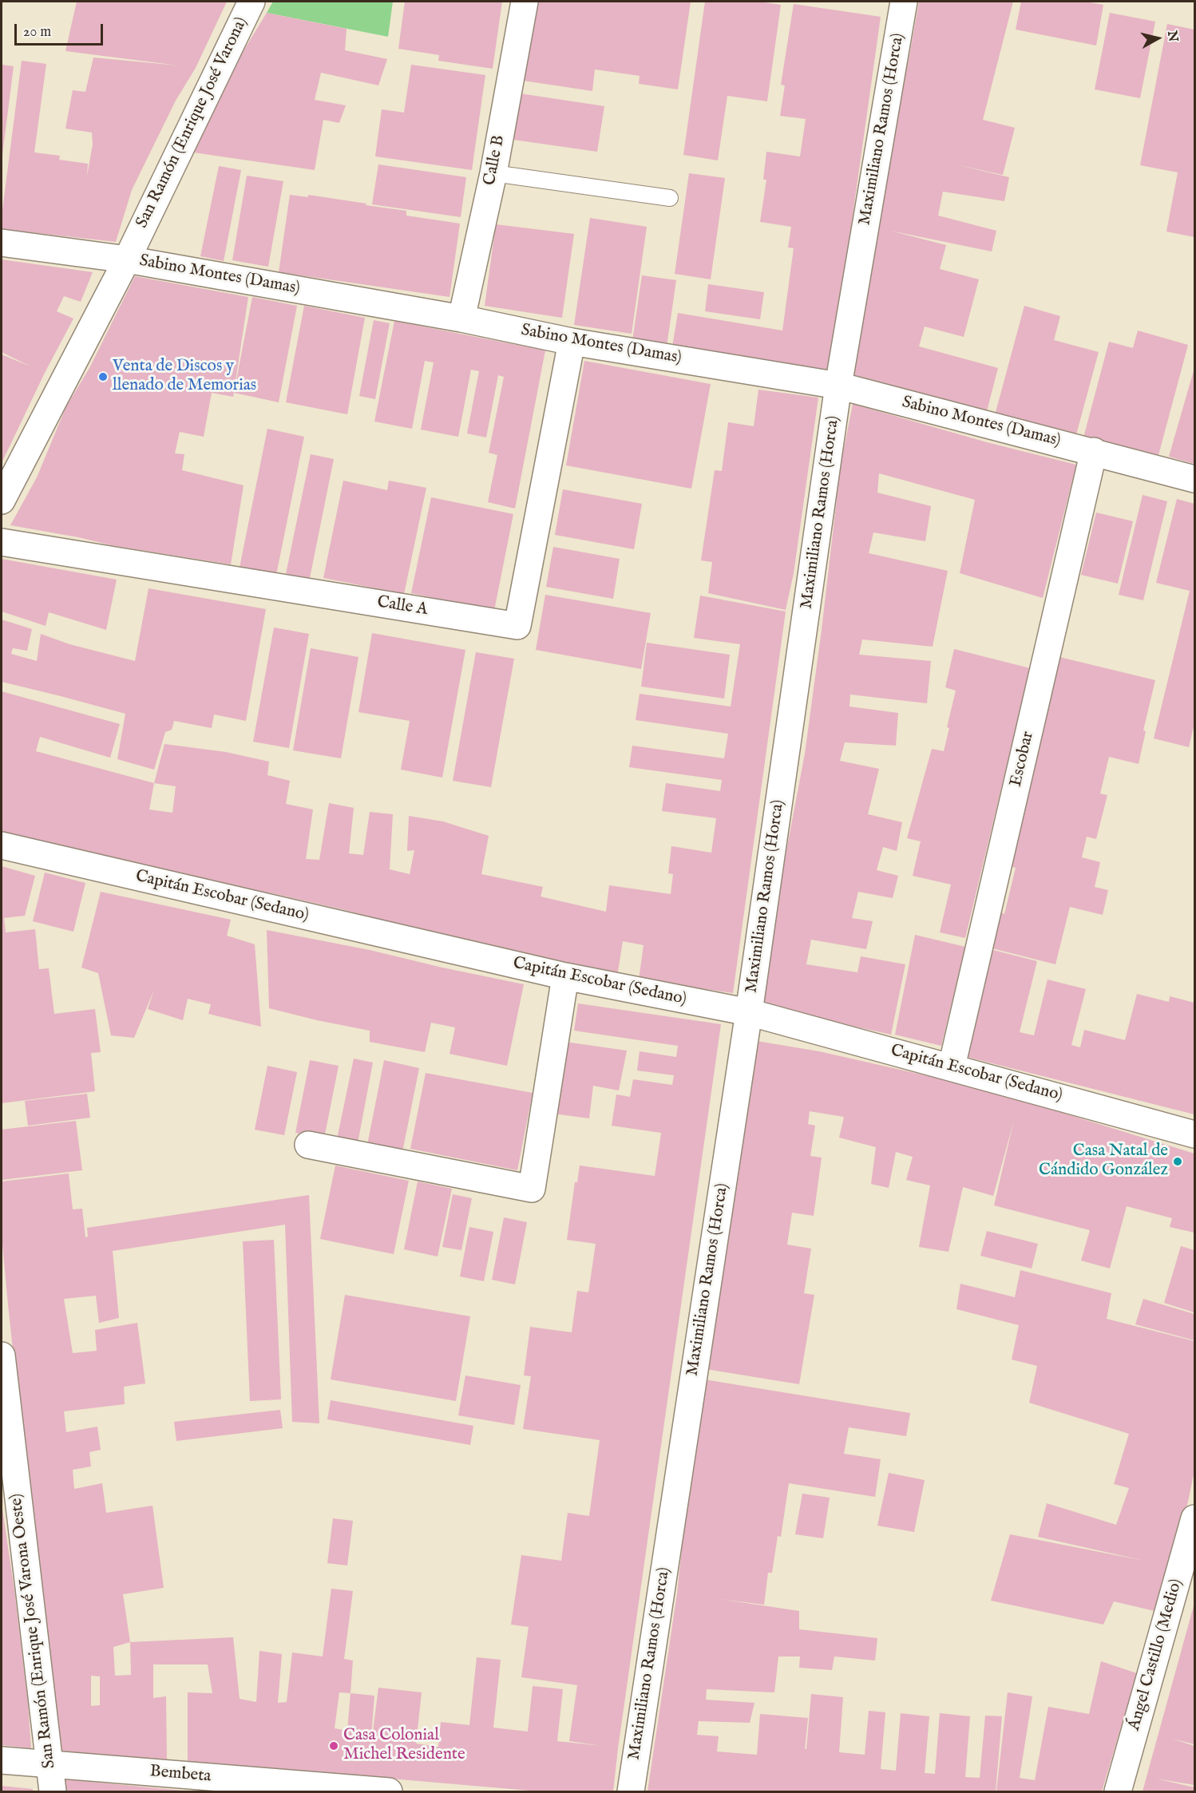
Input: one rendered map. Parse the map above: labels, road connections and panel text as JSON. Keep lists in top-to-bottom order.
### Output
{
  "streets": {
    "street": [
      "San Ramón (Enrique José Varona)",
      "Maximiliano Ramos (Horca)",
      "Calle B",
      "Sabino Montes (Damas)",
      "Calle A",
      "Escobar",
      "Capitán Escobar (Sedano)",
      "San Ramón (Enrique José Varona Oeste)",
      "Ángel Castillo (Medio)",
      "Bembeta"
    ]
  },
  "crossings": [
    ["San Ramón (Enrique José Varona)", "Sabino Montes (Damas)"],
    ["Maximiliano Ramos (Horca)", "Sabino Montes (Damas)"],
    ["Maximiliano Ramos (Horca)", "Capitán Escobar (Sedano)"],
    ["Calle B", "Sabino Montes (Damas)"],
    ["Sabino Montes (Damas)", "Calle A"],
    ["Sabino Montes (Damas)", "Escobar"],
    ["Escobar", "Capitán Escobar (Sedano)"],
    ["San Ramón (Enrique José Varona Oeste)", "Bembeta"]
  ],
  "places": ["Venta de Discos y llenado de Memorias", "Casa Natal de Cándido González", "Casa Colonial Michel Residente"],
  "scale_bar": "20 m",
  "north": "right"
}
